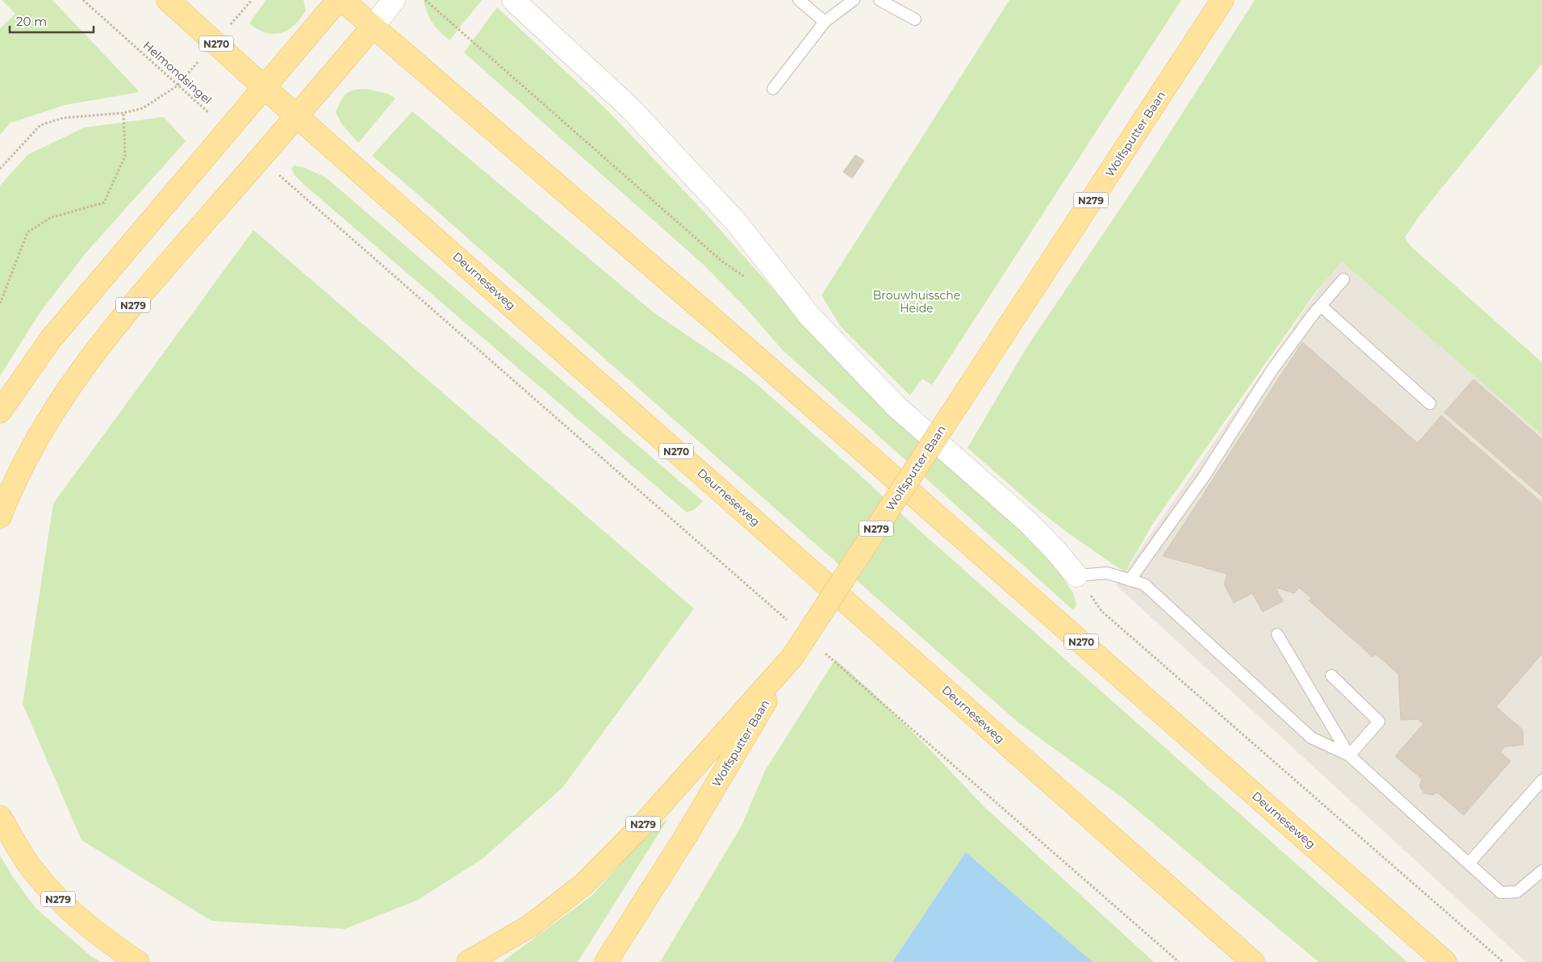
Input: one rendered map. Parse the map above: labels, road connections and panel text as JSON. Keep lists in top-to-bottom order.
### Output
{
  "streets": {
    "main road": [
      "N270",
      "Wolfsputter Baan",
      "N279",
      "Deurneseweg"
    ],
    "path": ["Helmondsingel"]
  },
  "crossings": [
    ["Wolfsputter Baan", "N279"],
    ["N279", "Deurneseweg"]
  ],
  "parks": ["Brouwhuissche Heide"],
  "scale_bar": "20 m"
}
